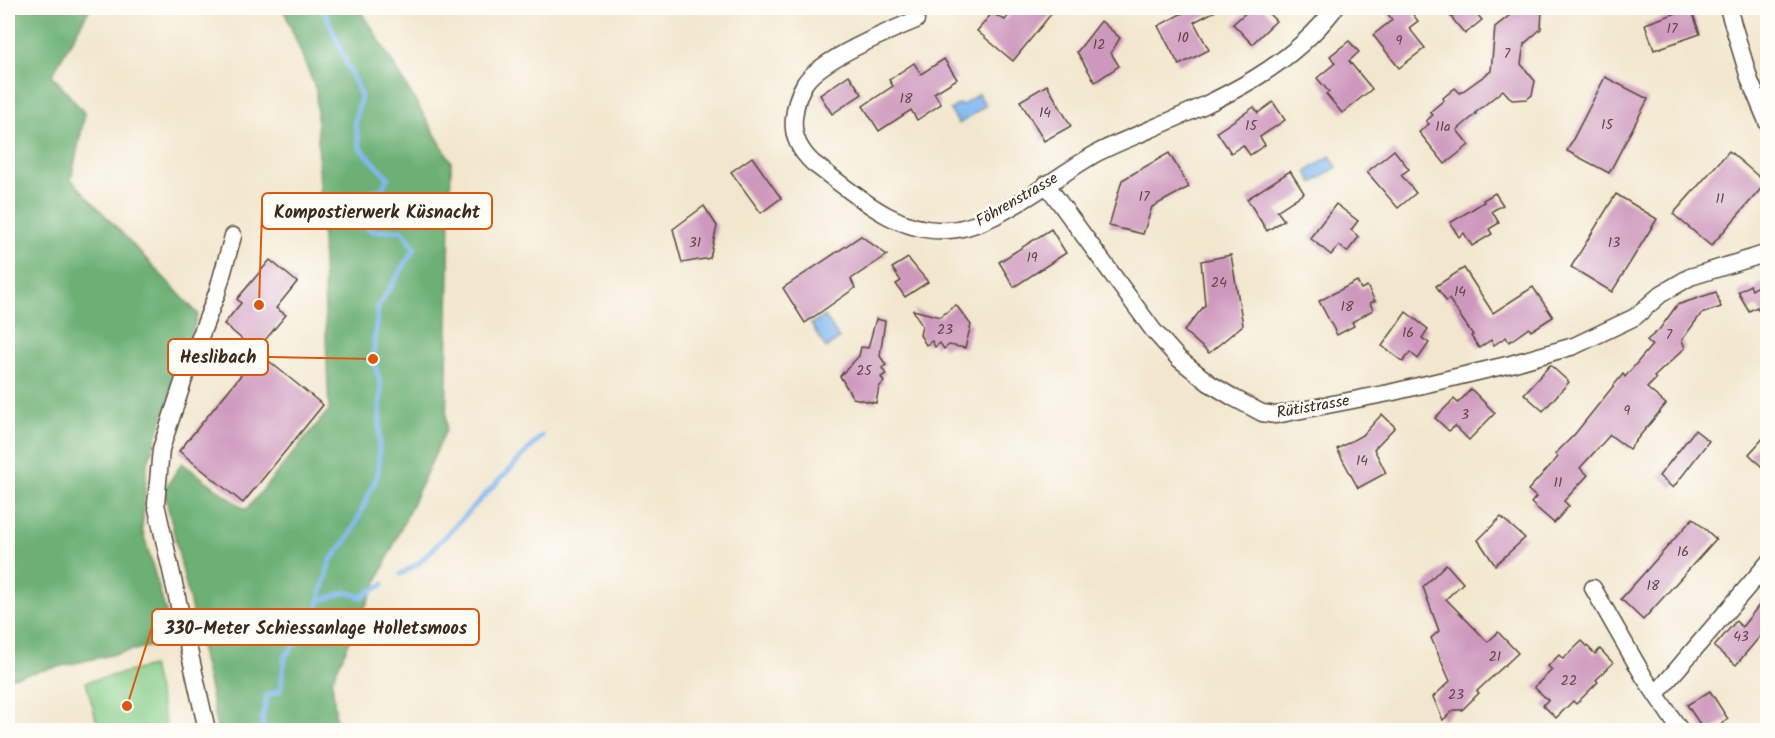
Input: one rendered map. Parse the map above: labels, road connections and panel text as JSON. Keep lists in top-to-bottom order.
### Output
{
  "streets": {
    "street": ["Föhrenstrasse", "Rütistrasse"]
  },
  "crossings": [
    ["Föhrenstrasse", "Rütistrasse"]
  ],
  "places": ["Kompostierwerk Küsnacht", "Heslibach", "330-Meter Schiessanlage Holletsmoos"],
  "house_numbers": [
    "17",
    "10",
    "9",
    "12",
    "7",
    "18",
    "14",
    "15",
    "15",
    "11a",
    "17",
    "11",
    "31",
    "13",
    "19",
    "24",
    "14",
    "18",
    "23",
    "16",
    "7",
    "25",
    "9",
    "3",
    "14",
    "11",
    "16",
    "18",
    "43",
    "21",
    "22",
    "23"
  ]
}
